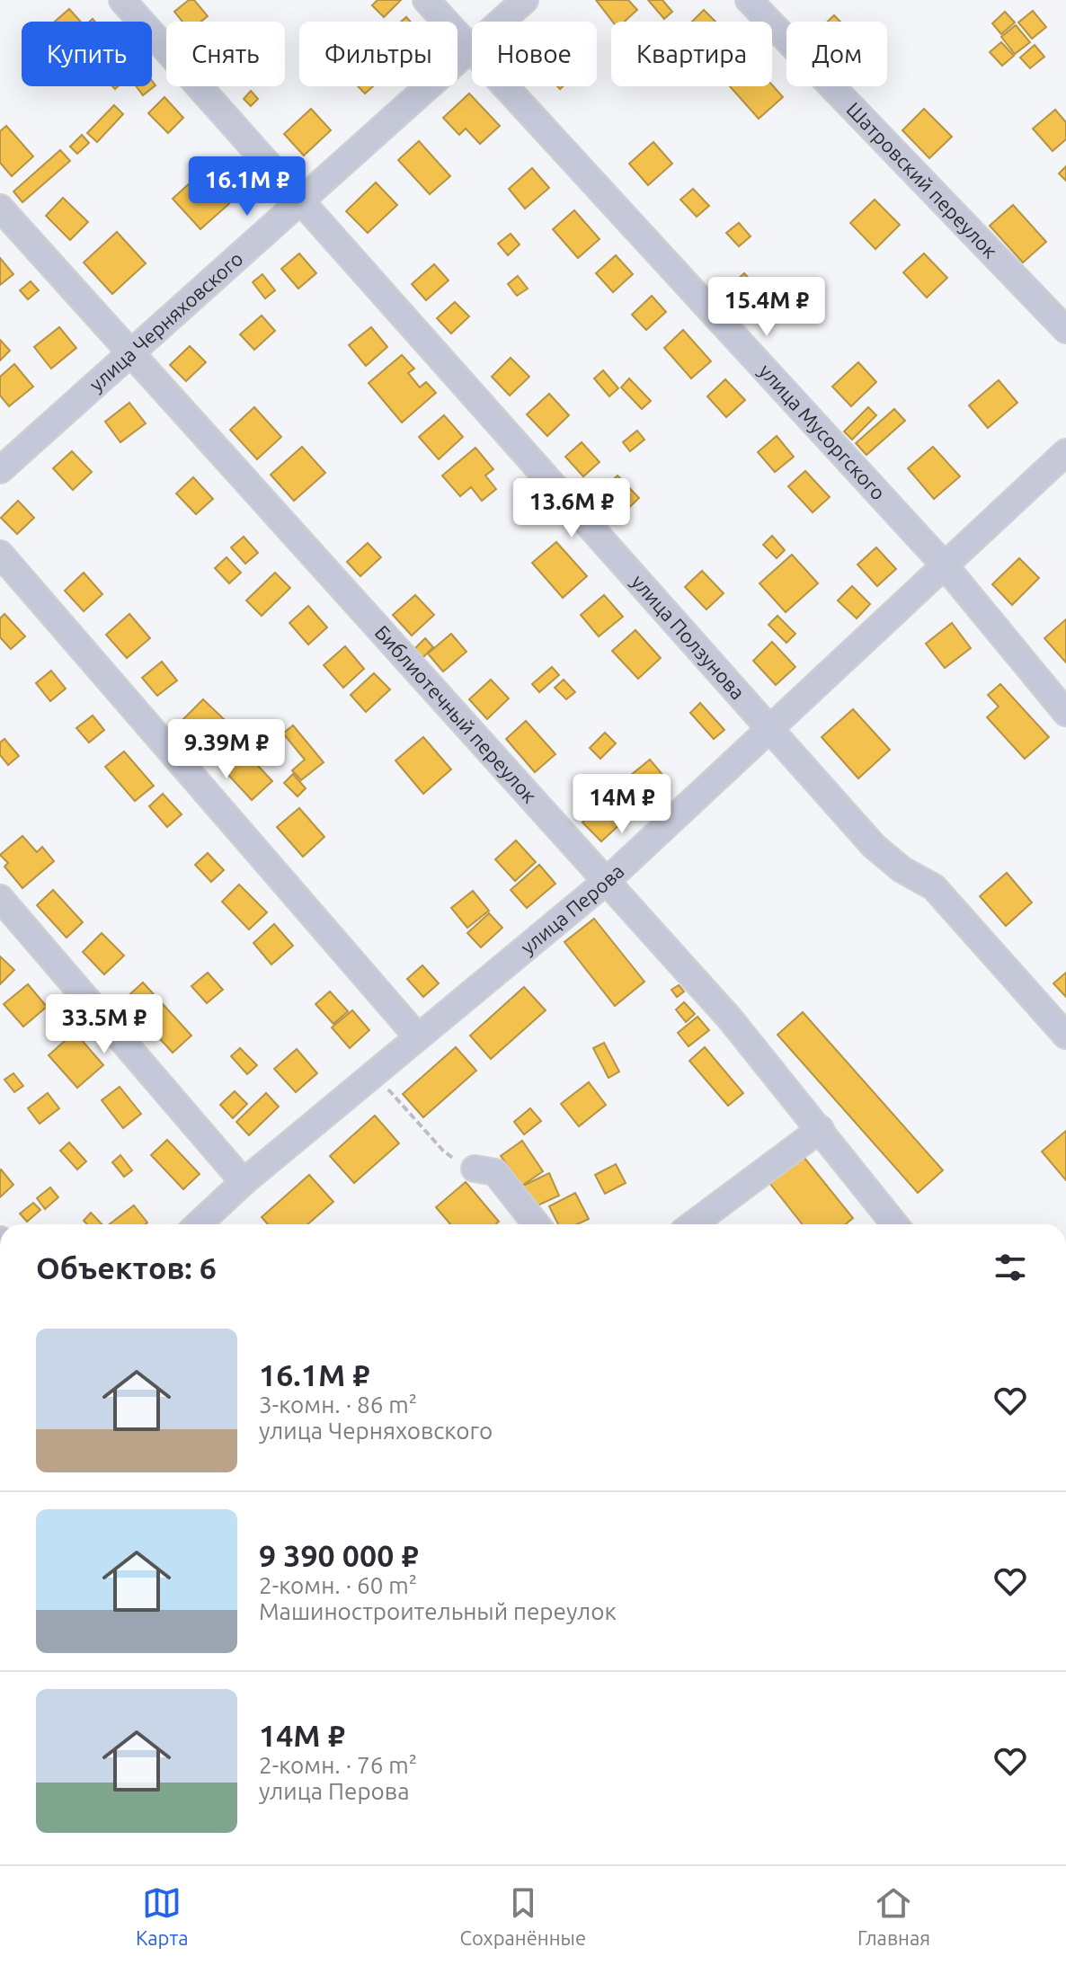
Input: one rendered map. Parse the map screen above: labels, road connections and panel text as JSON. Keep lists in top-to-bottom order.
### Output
{
  "streets": {
    "street": [
      "Шатровский переулок",
      "улица Черняховского",
      "улица Мусоргского",
      "улица Ползунова",
      "Библиотечный переулок",
      "улица Перова"
    ]
  },
  "crossings": [
    ["улица Черняховского", "улица Мусоргского"],
    ["улица Черняховского", "улица Ползунова"],
    ["улица Черняховского", "Библиотечный переулок"],
    ["улица Мусоргского", "улица Перова"],
    ["улица Ползунова", "улица Перова"],
    ["Библиотечный переулок", "улица Перова"]
  ],
  "page": {
    "chip": [
      "Купить",
      "Снять",
      "Фильтры",
      "Новое",
      "Квартира",
      "Дом"
    ],
    "price": [
      "16.1M ₽",
      "15.4M ₽",
      "13.6M ₽",
      "9.39M ₽",
      "14M ₽",
      "33.5M ₽"
    ],
    "heading": "Объектов: 6",
    "list": [
      {
        "name": "16.1M ₽",
        "note": "3-комн. · 86 m² · улица Черняховского"
      },
      {
        "name": "9 390 000 ₽",
        "note": "2-комн. · 60 m² · Машиностроительный переулок"
      },
      {
        "name": "14M ₽",
        "note": "2-комн. · 76 m² · улица Перова"
      }
    ],
    "tabs": ["Карта", "Сохранённые", "Главная"]
  }
}
